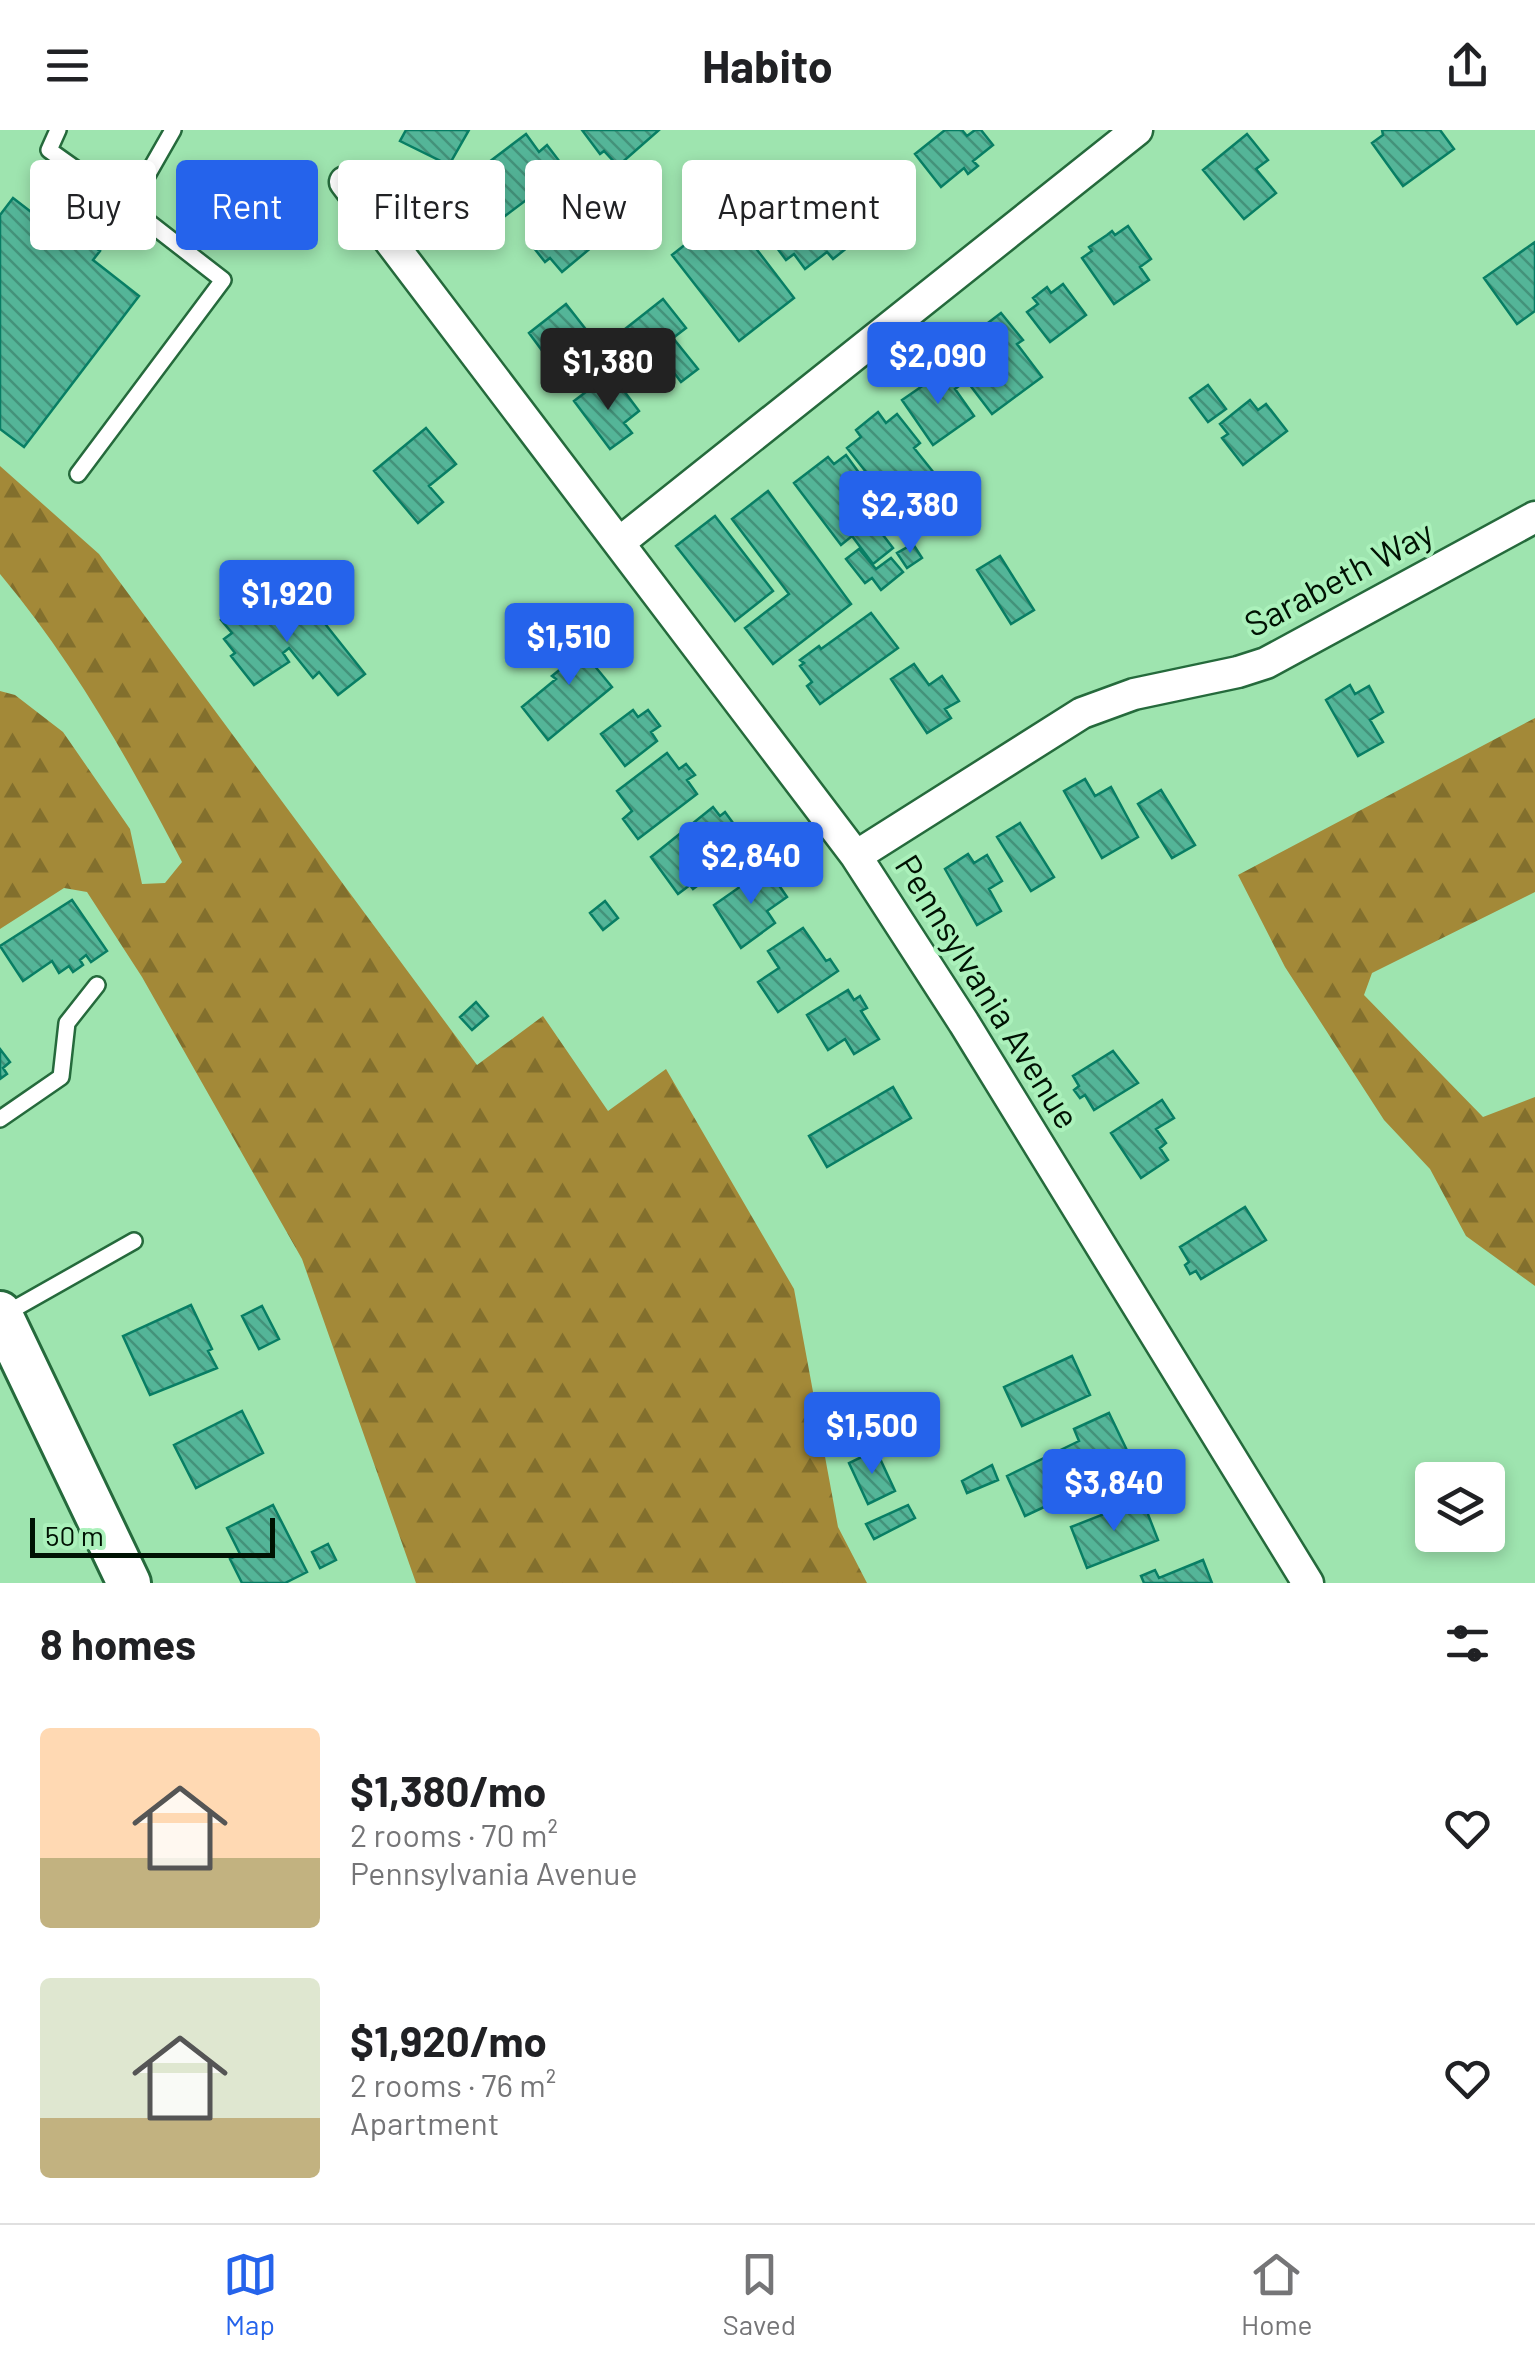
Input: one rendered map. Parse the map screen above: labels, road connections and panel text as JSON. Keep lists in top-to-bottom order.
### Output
{
  "streets": {
    "street": ["Sarabeth Way", "Pennsylvania Avenue"]
  },
  "crossings": [
    ["Sarabeth Way", "Pennsylvania Avenue"]
  ],
  "scale_bar": "50 m",
  "page": {
    "header": "Habito",
    "chip": [
      "Buy",
      "Rent",
      "Filters",
      "New",
      "Apartment"
    ],
    "price": [
      "$2,090",
      "$1,380",
      "$2,380",
      "$1,920",
      "$1,510",
      "$2,840",
      "$1,500",
      "$3,840"
    ],
    "scale": "50 m",
    "heading": "8 homes",
    "list": [
      {
        "name": "$1,380/mo",
        "note": "2 rooms · 70 m² · Pennsylvania Avenue"
      },
      {
        "name": "$1,920/mo",
        "note": "2 rooms · 76 m² · Apartment"
      }
    ],
    "tabs": ["Map", "Saved", "Home"]
  }
}
